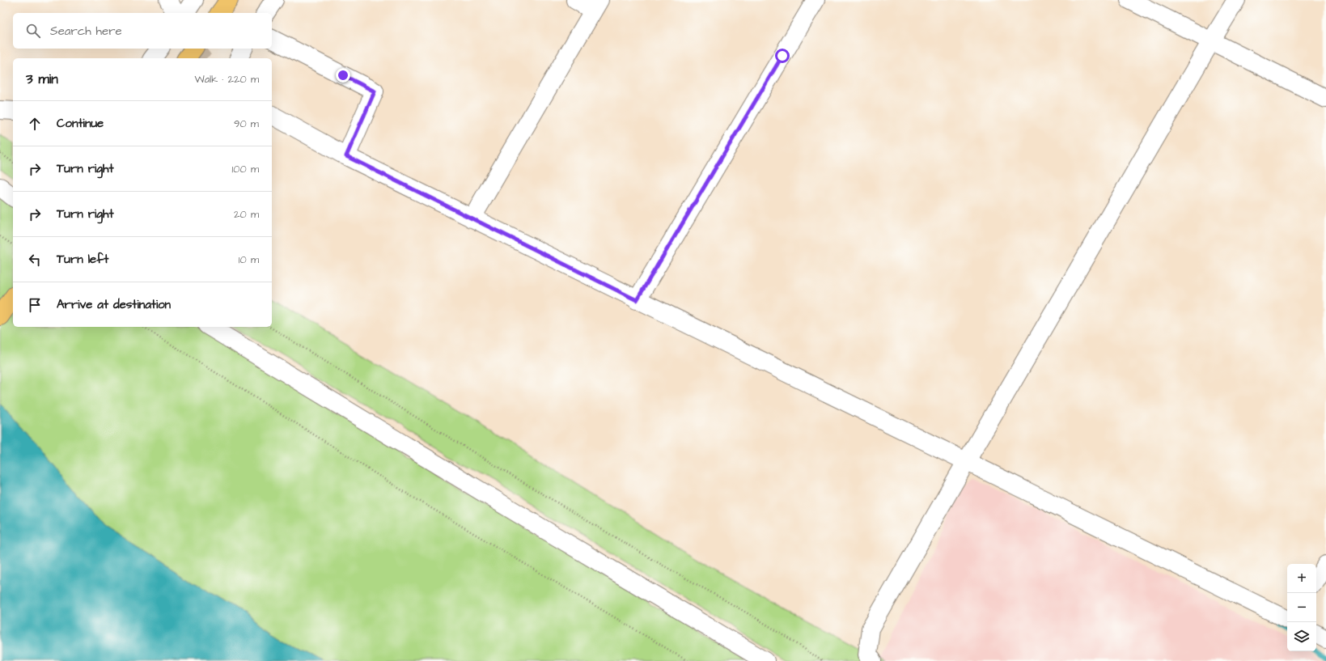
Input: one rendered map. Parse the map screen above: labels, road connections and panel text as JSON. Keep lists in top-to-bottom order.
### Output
{
  "page": {
    "search": "Search here",
    "heading": ["3 min", "Walk · 220 m"],
    "list": [
      ["Continue", "90 m"],
      ["Turn right", "100 m"],
      ["Turn right", "20 m"],
      ["Turn left", "10 m"],
      "Arrive at destination"
    ],
    "map_buttons": ["+", "−"]
  }
}
